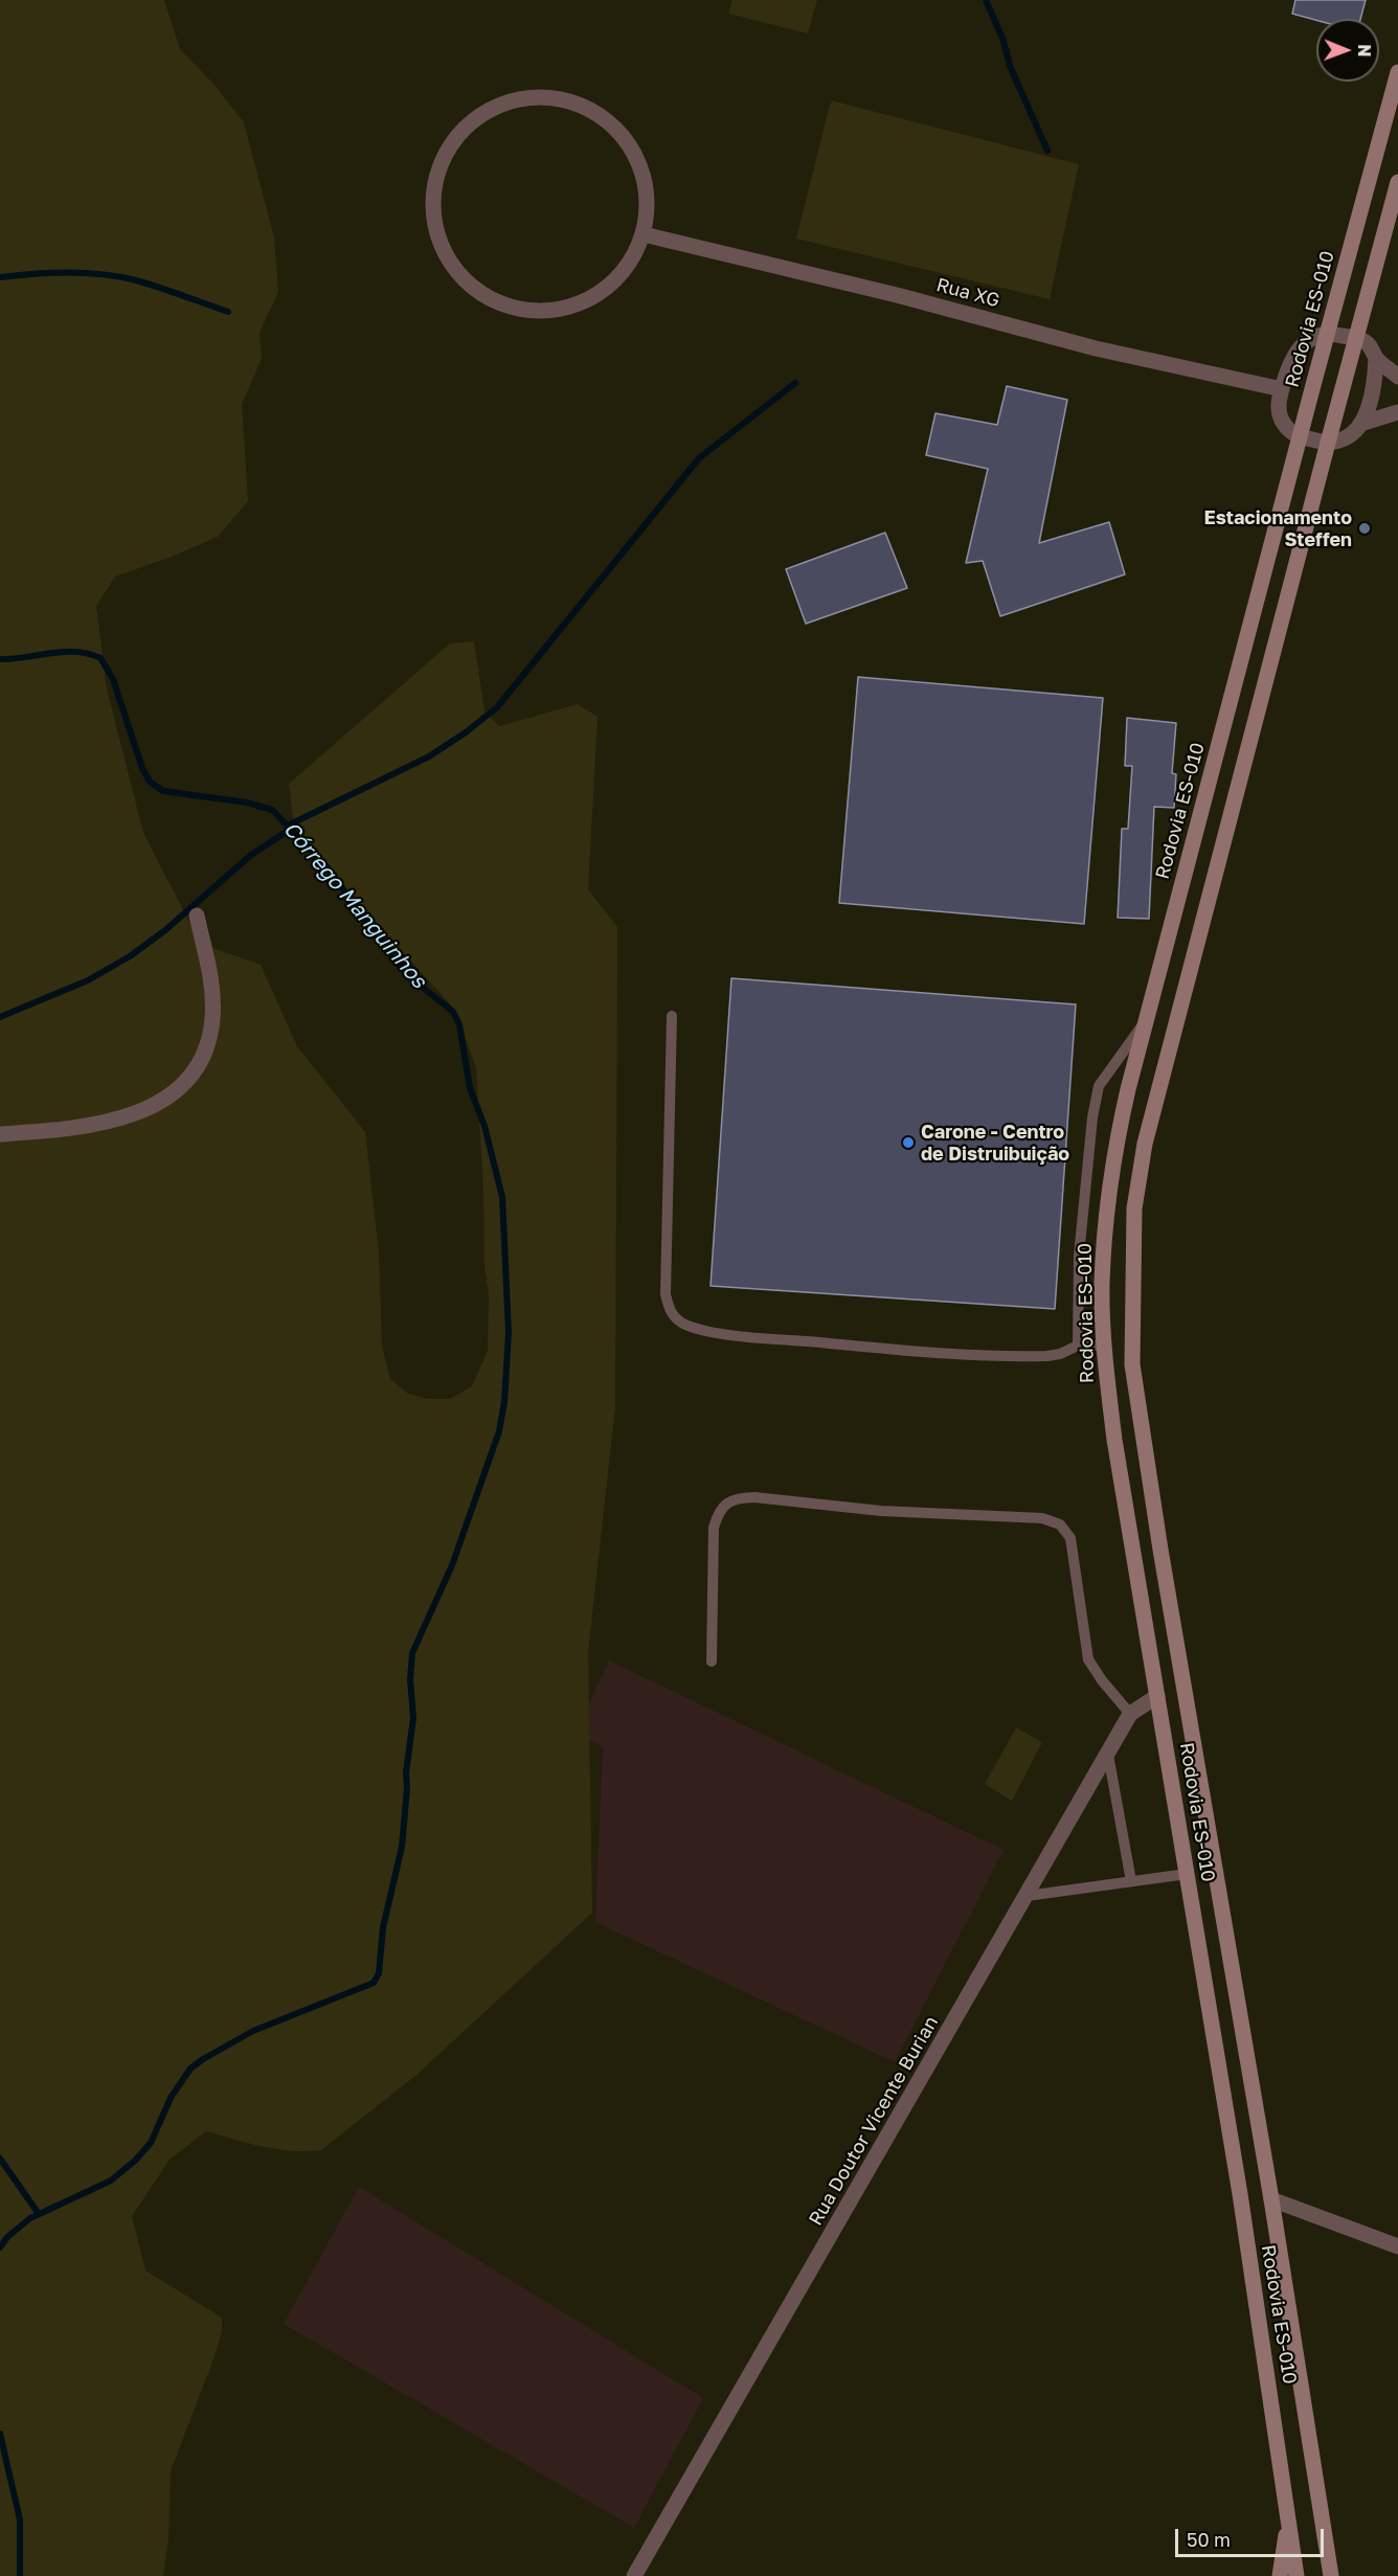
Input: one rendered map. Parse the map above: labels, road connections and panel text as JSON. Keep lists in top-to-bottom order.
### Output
{
  "streets": {
    "main road": ["Rodovia ES-010"],
    "street": ["Rua XG", "Rua Doutor Vicente Burian"]
  },
  "crossings": [
    ["Rodovia ES-010", "Rua Doutor Vicente Burian"]
  ],
  "water": ["Córrego Manguinhos"],
  "places": ["Estacionamento Steffen", "Carone - Centro de Distruibuição"],
  "scale_bar": "50 m",
  "north": "right"
}
